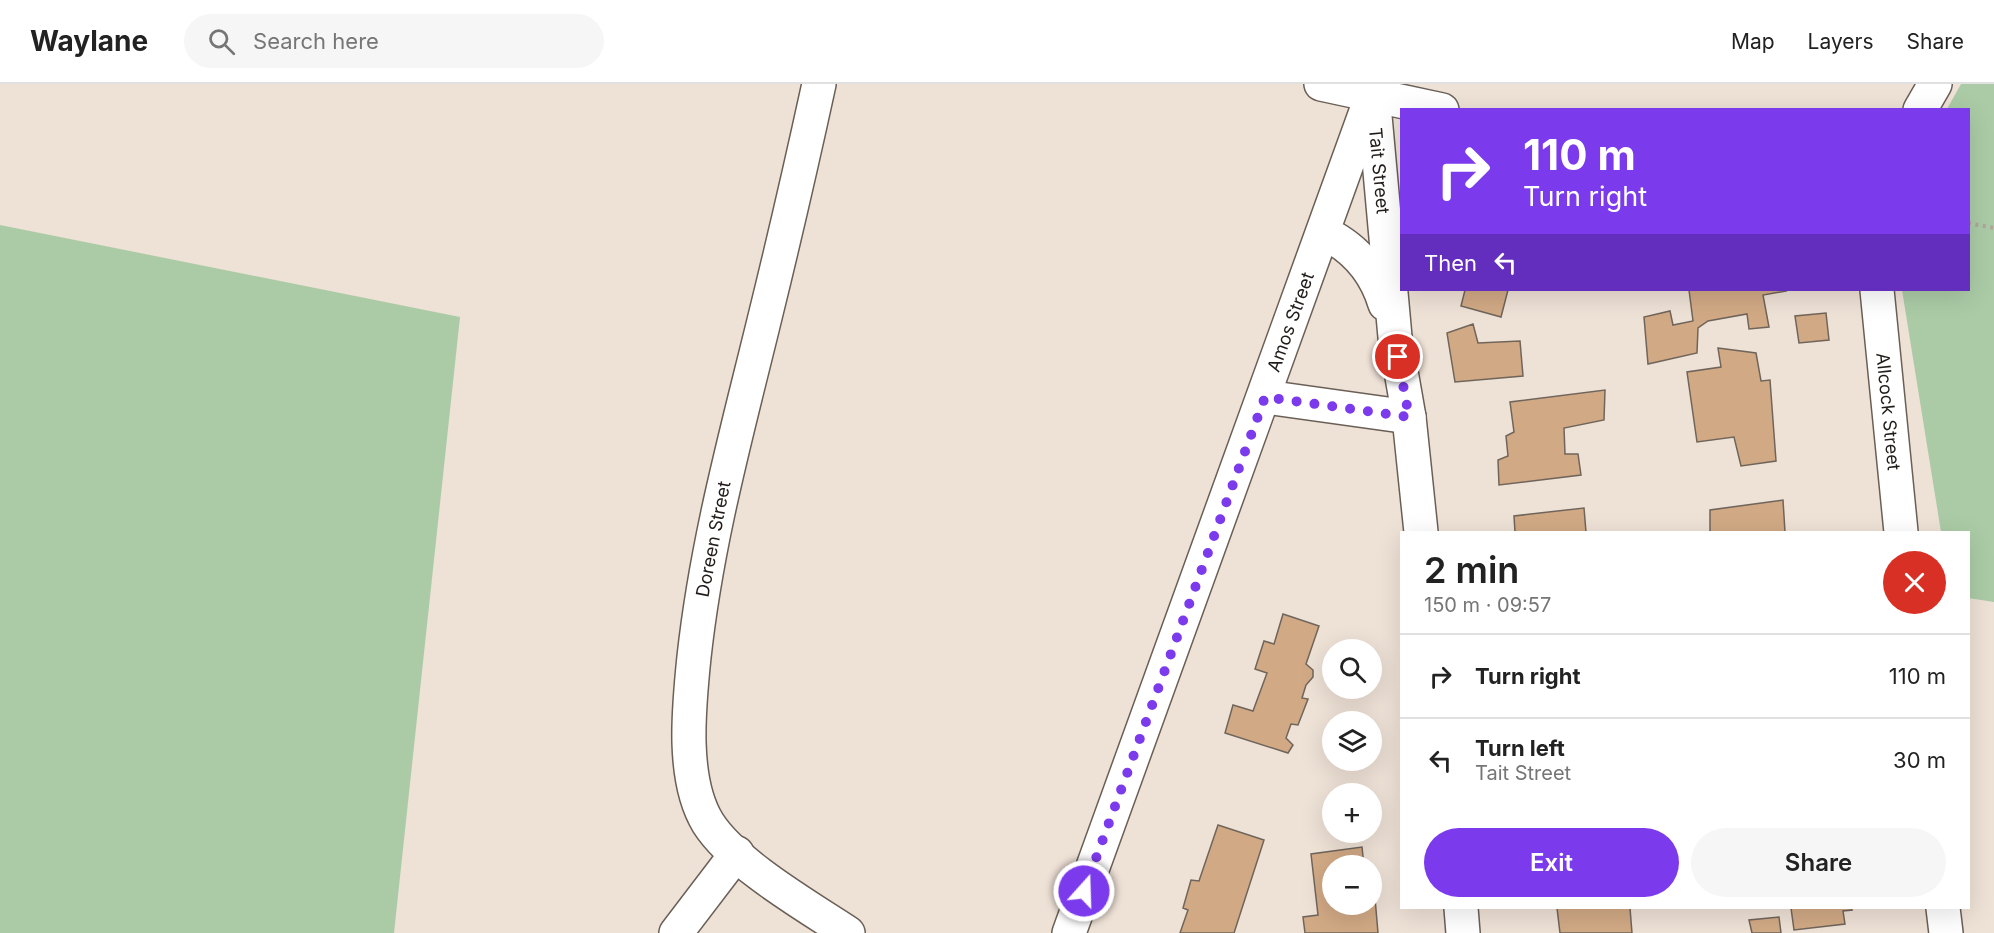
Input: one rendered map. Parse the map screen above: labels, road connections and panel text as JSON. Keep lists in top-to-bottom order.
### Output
{
  "streets": {
    "street": [
      "Tait Street",
      "Amos Street",
      "Allcock Street",
      "Doreen Street"
    ]
  },
  "crossings": [
    ["Tait Street", "Amos Street"]
  ],
  "page": {
    "header": "Waylane",
    "search": "Search here",
    "nav": ["Map", "Layers", "Share"],
    "turn": ["110 m", "Turn right"],
    "then": "Then",
    "heading": ["2 min", "150 m · 09:57"],
    "list": [
      {
        "name": "Turn right",
        "value": "110 m"
      },
      {
        "name": "Turn left",
        "note": "Tait Street",
        "value": "30 m"
      }
    ],
    "map_buttons": ["+", "−"],
    "buttons": ["Exit", "Share"]
  }
}
